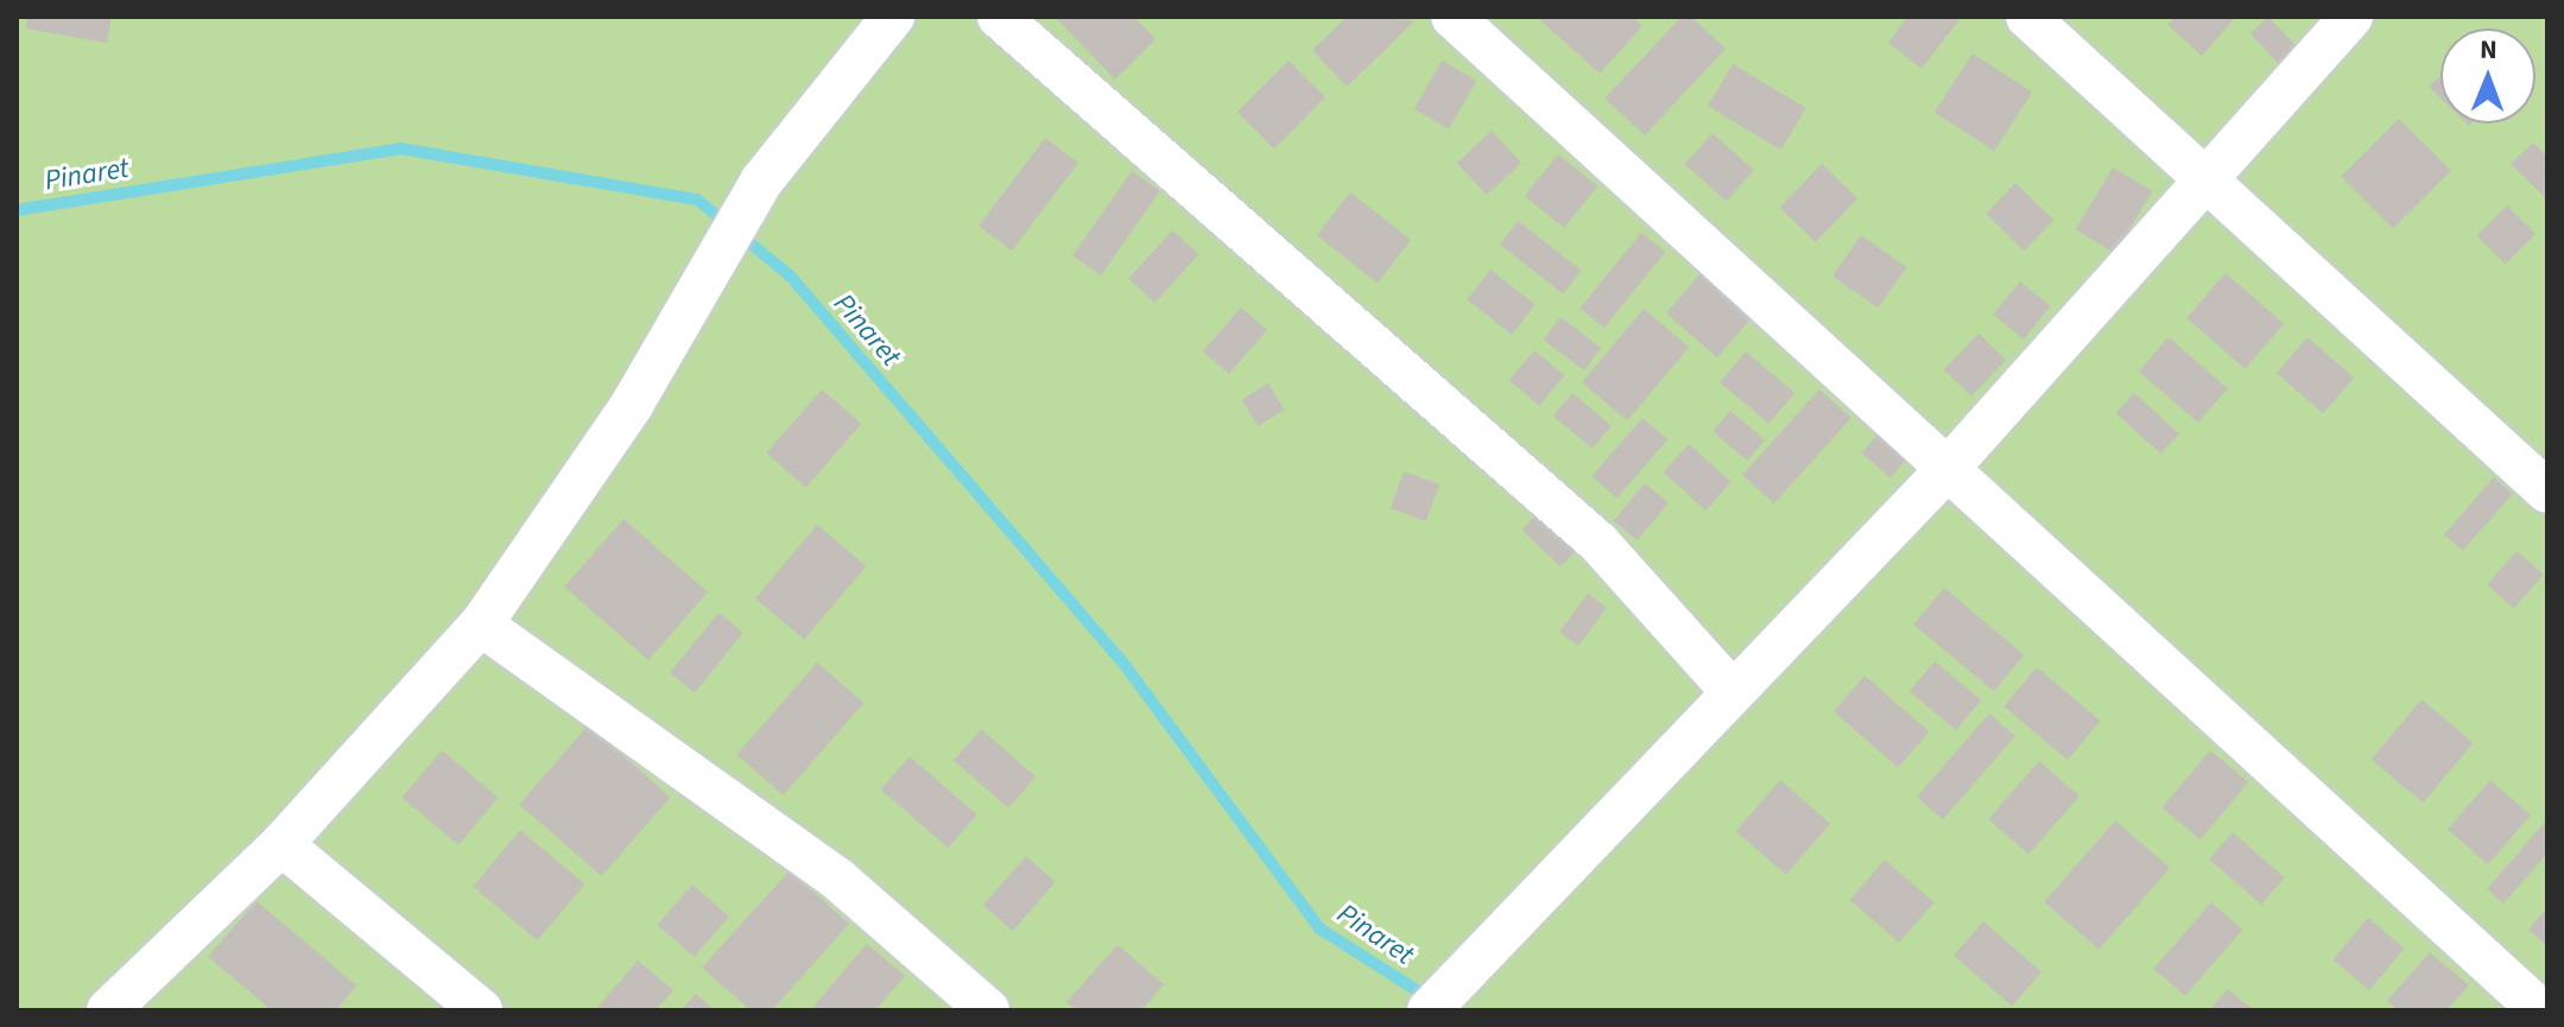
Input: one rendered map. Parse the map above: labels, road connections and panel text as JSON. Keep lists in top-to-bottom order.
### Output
{
  "water": ["Pinaret"],
  "north": "top"
}
